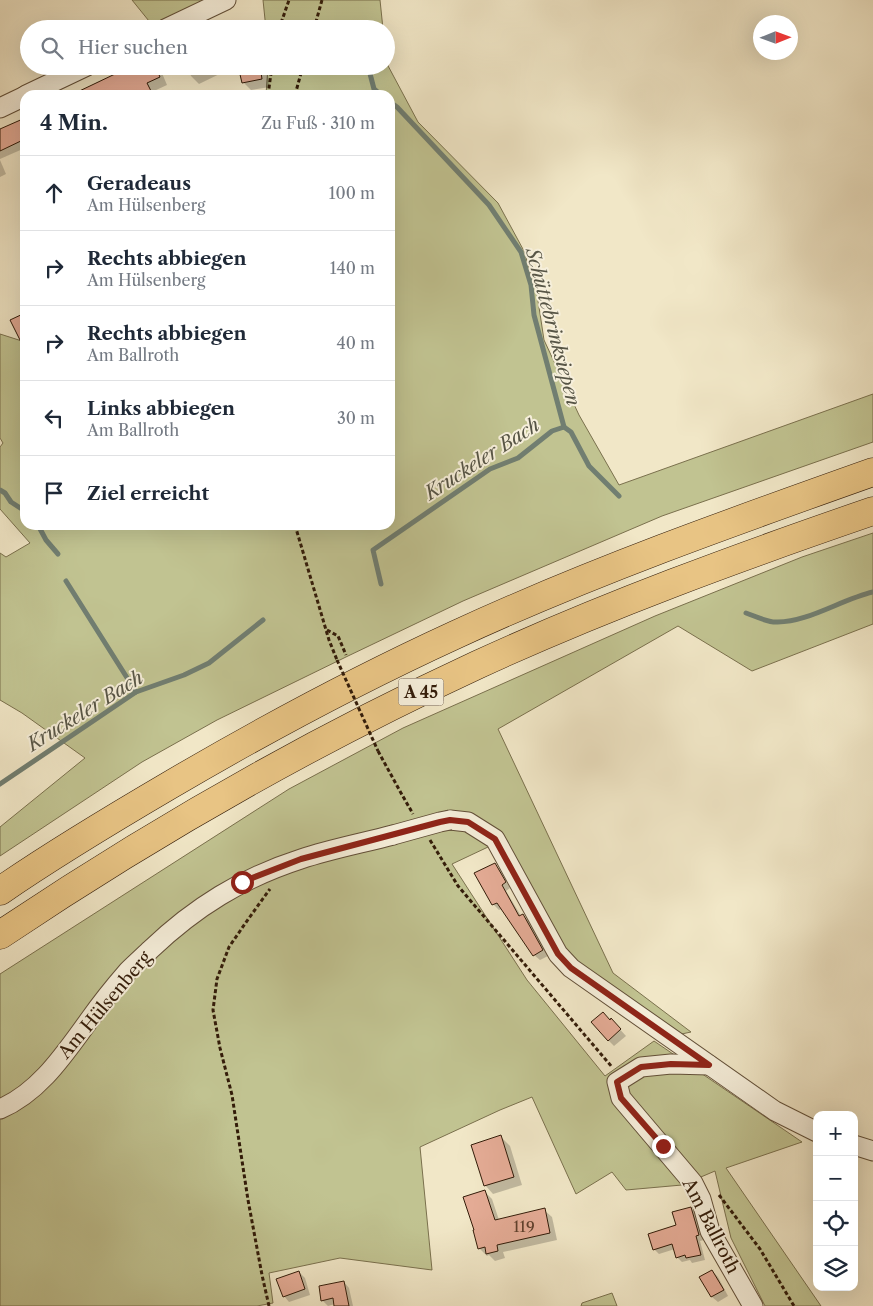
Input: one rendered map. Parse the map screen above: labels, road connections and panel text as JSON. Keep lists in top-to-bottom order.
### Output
{
  "streets": {
    "highway": ["A 45"],
    "street": ["Am Hülsenberg", "Am Ballroth"]
  },
  "water": ["Schüttebrinksiepen", "Kruckeler Bach"],
  "house_numbers": ["119"],
  "north": "right",
  "page": {
    "search": "Hier suchen",
    "heading": ["4 Min.", "Zu Fuß · 310 m"],
    "list": [
      ["Geradeaus", "Am Hülsenberg", "100 m"],
      ["Rechts abbiegen", "Am Hülsenberg", "140 m"],
      ["Rechts abbiegen", "Am Ballroth", "40 m"],
      ["Links abbiegen", "Am Ballroth", "30 m"],
      "Ziel erreicht"
    ],
    "map_buttons": ["+", "−"]
  }
}
